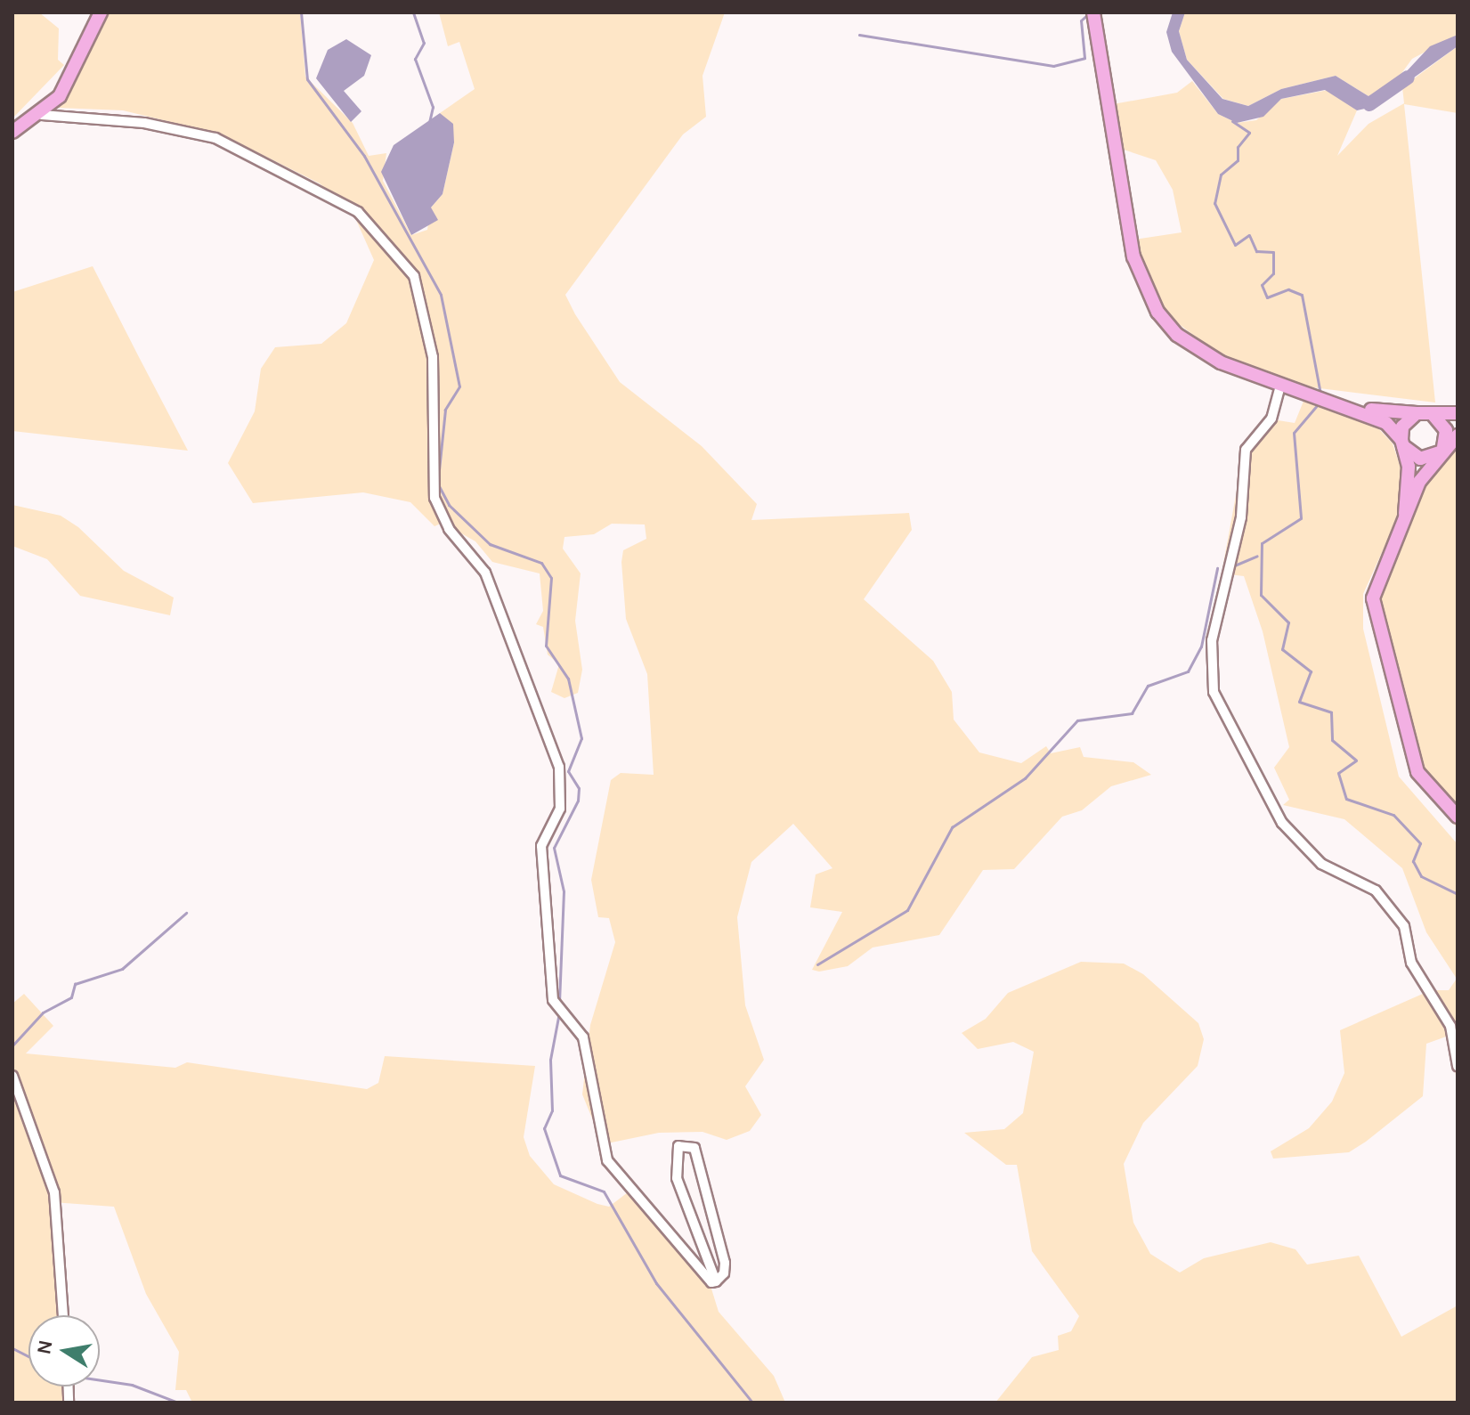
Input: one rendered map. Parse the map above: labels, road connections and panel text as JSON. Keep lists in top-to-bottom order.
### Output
{
  "north": "left"
}
